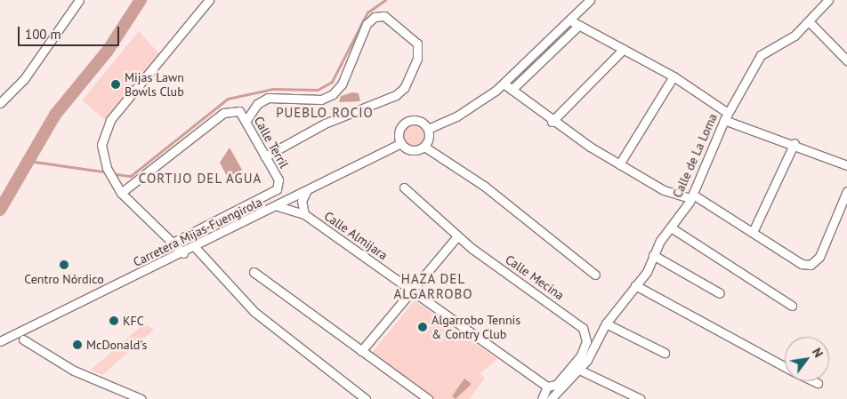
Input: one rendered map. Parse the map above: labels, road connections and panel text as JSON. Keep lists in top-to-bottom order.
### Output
{
  "streets": {
    "street": [
      "Calle Terril",
      "Calle de La Loma",
      "Carretera Mijas-Fuengirola",
      "Calle Almijara",
      "Calle Mecina"
    ]
  },
  "crossings": [
    ["Carretera Mijas-Fuengirola", "Calle Almijara"],
    ["Calle Almijara", "Calle Mecina"]
  ],
  "districts": ["PUEBLO ROCIO", "CORTIJO DEL AGUA", "HAZA DEL ALGARROBO"],
  "places": [
    "Mijas Lawn Bowls Club",
    "Centro Nórdico",
    "KFC",
    "Algarrobo Tennis & Contry Club",
    "McDonald's"
  ],
  "scale_bar": "100 m",
  "north": "top right"
}
